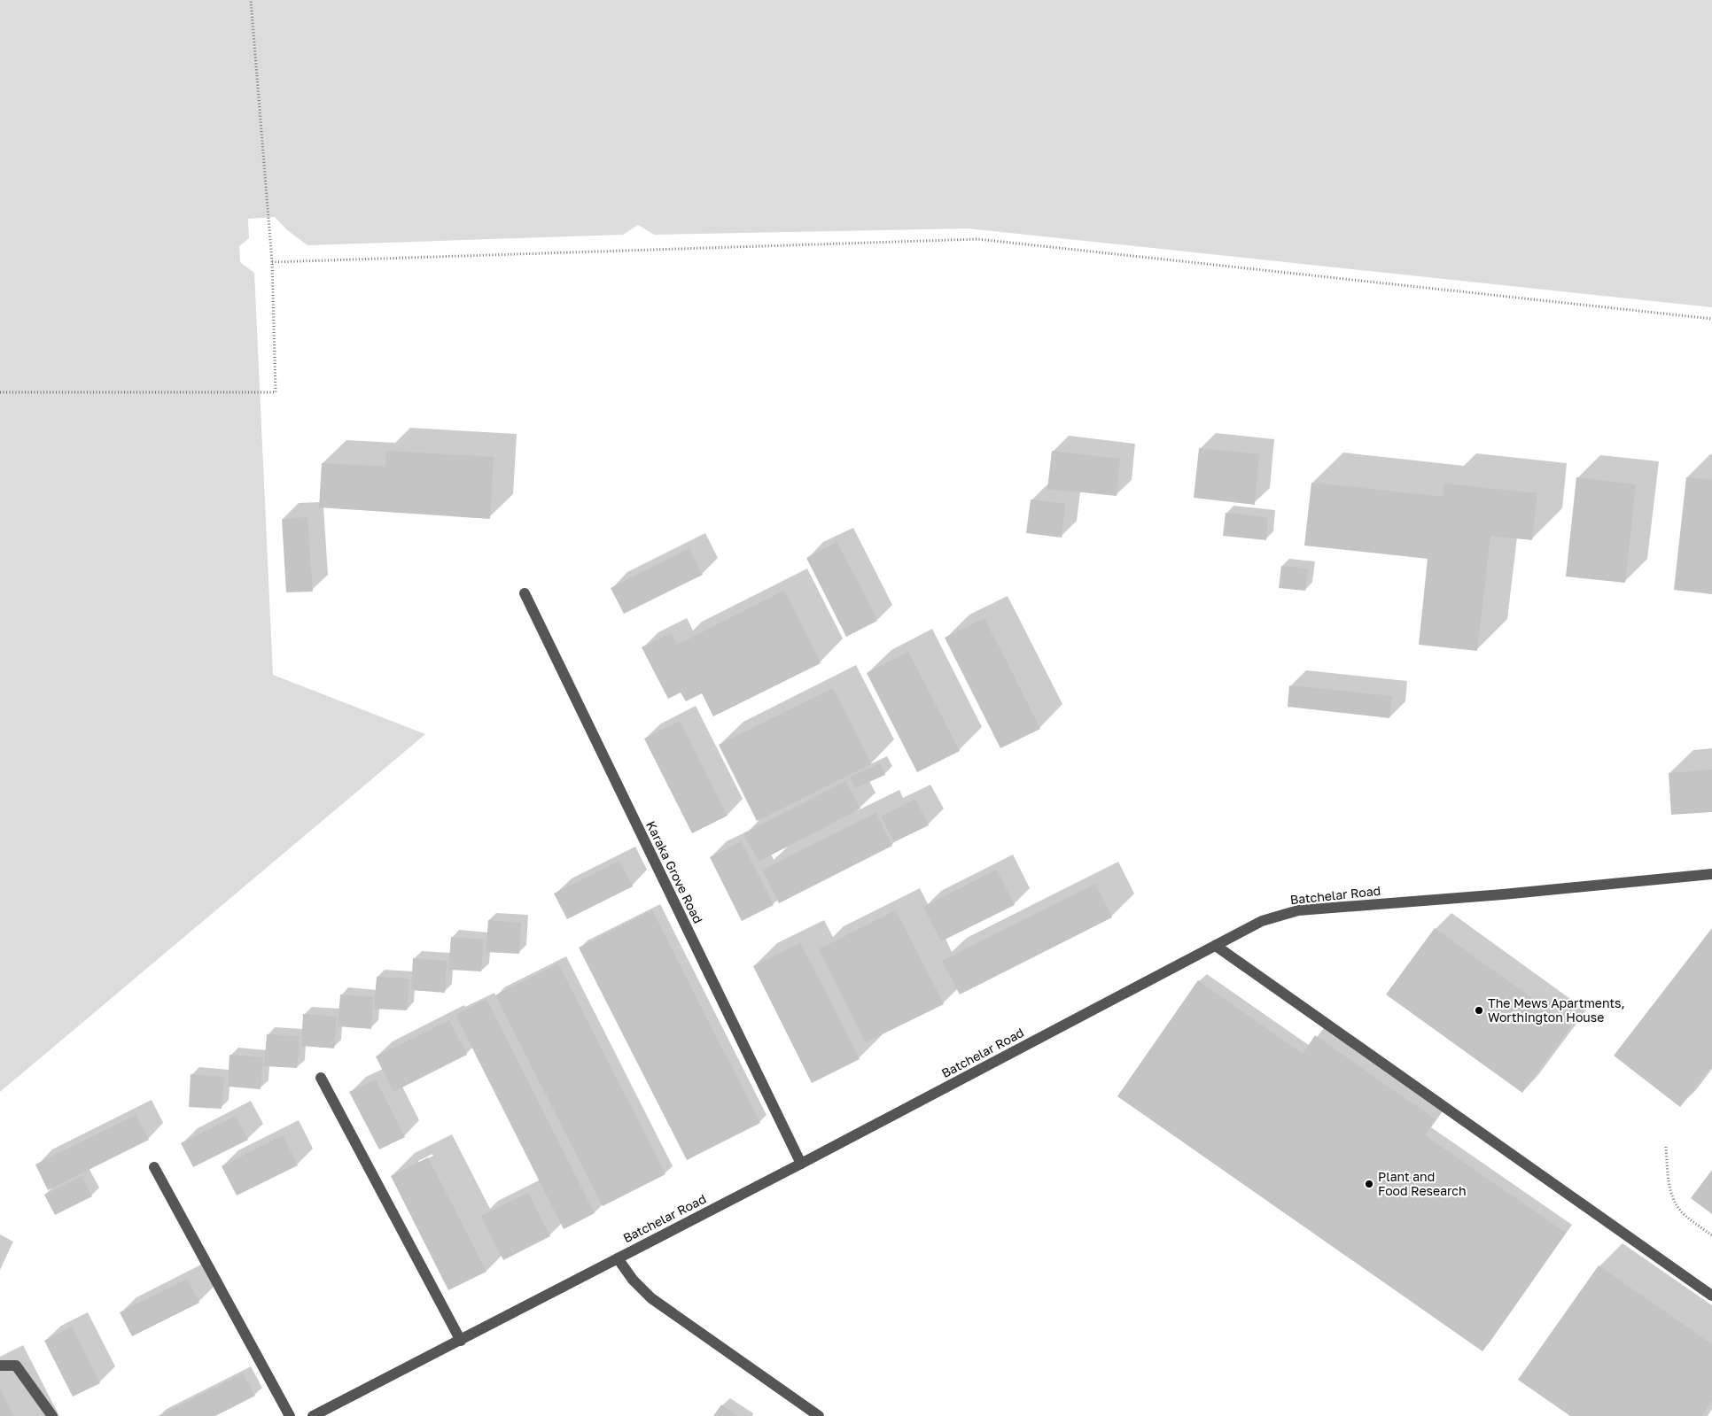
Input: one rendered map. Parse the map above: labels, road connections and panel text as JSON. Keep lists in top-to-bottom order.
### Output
{
  "streets": {
    "street": ["Karaka Grove Road", "Batchelar Road"]
  },
  "crossings": [
    ["Karaka Grove Road", "Batchelar Road"]
  ],
  "places": ["The Mews Apartments, Worthington House", "Plant and Food Research"]
}
